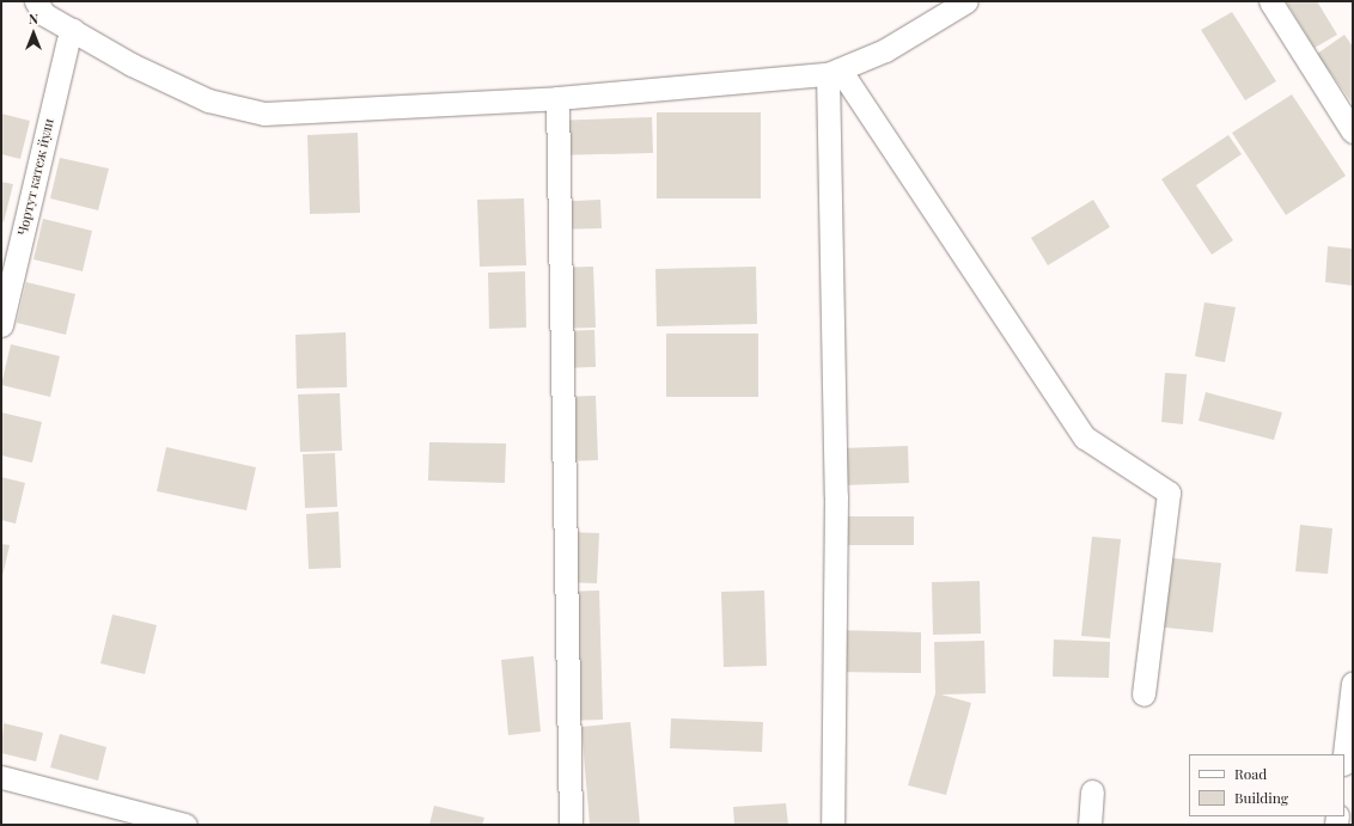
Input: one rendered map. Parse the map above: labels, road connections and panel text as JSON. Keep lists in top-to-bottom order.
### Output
{
  "streets": {
    "street": ["Чортут катеж йули"]
  },
  "legend": ["Road", "Building"],
  "north": "top"
}
